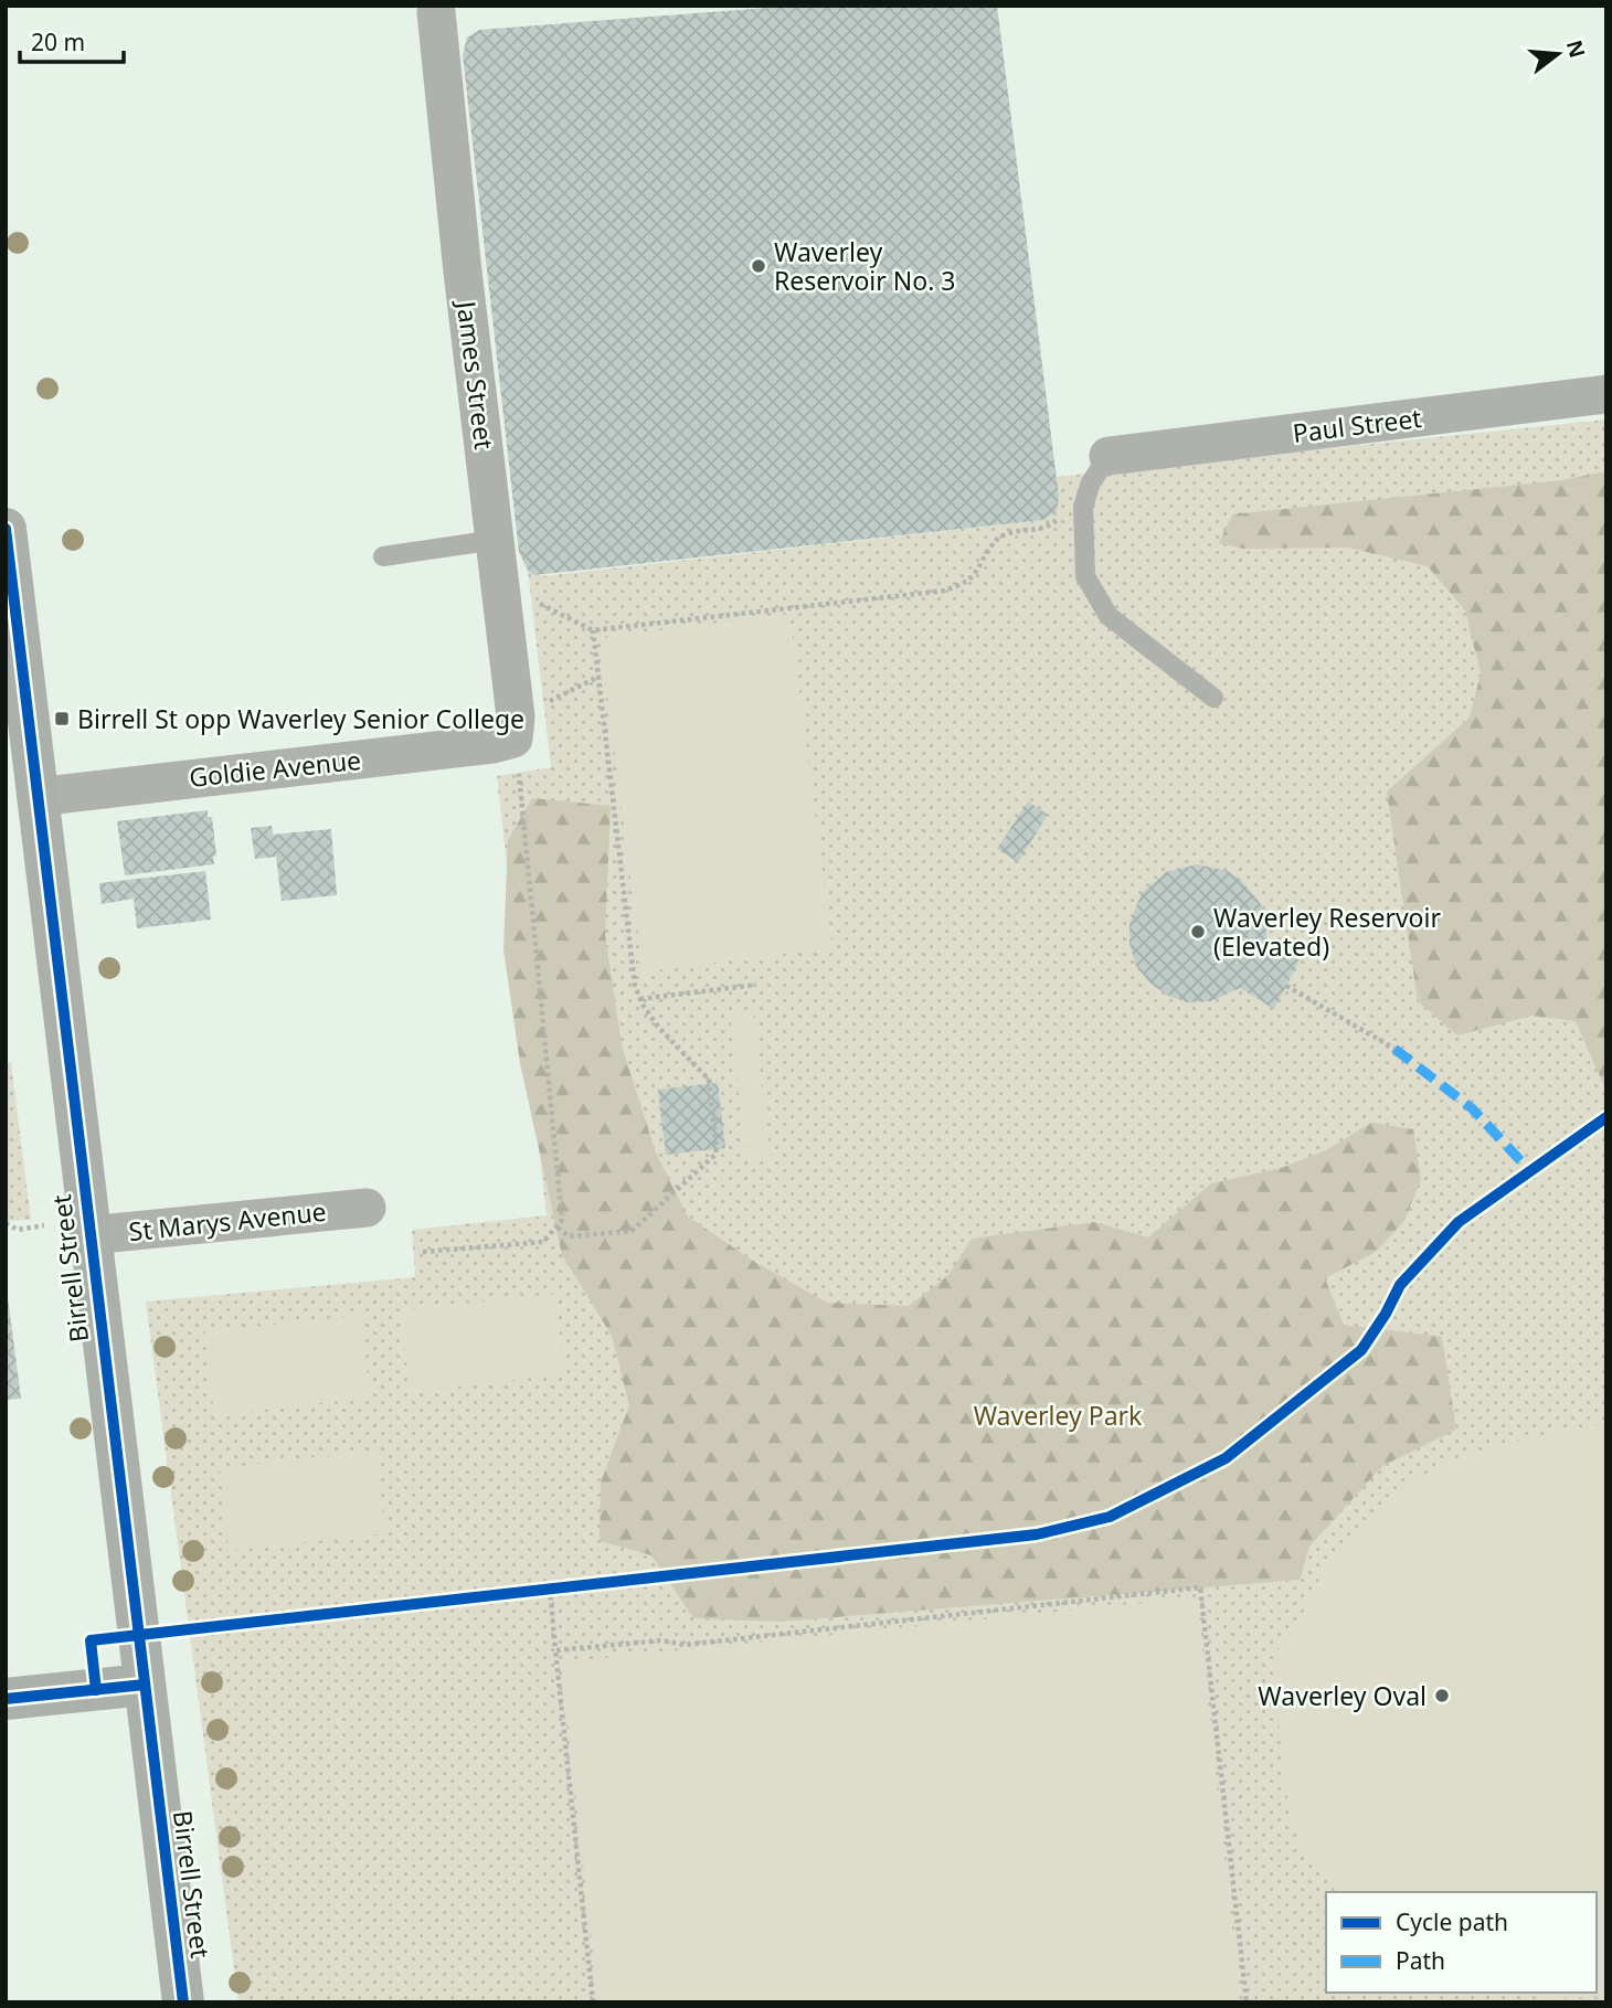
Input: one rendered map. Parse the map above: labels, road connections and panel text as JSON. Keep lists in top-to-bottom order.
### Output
{
  "streets": {
    "main road": ["Birrell Street"],
    "street": [
      "James Street",
      "Paul Street",
      "Goldie Avenue",
      "St Marys Avenue"
    ]
  },
  "crossings": [
    ["James Street", "Goldie Avenue"],
    ["Goldie Avenue", "Birrell Street"],
    ["St Marys Avenue", "Birrell Street"]
  ],
  "parks": ["Waverley Park"],
  "places": {
    "other": ["Waverley Reservoir No. 3", "Waverley Reservoir (Elevated)", "Waverley Oval"],
    "transit": ["Birrell St opp Waverley Senior College"]
  },
  "legend": ["Cycle path", "Path"],
  "scale_bar": "20 m",
  "north": "right"
}
